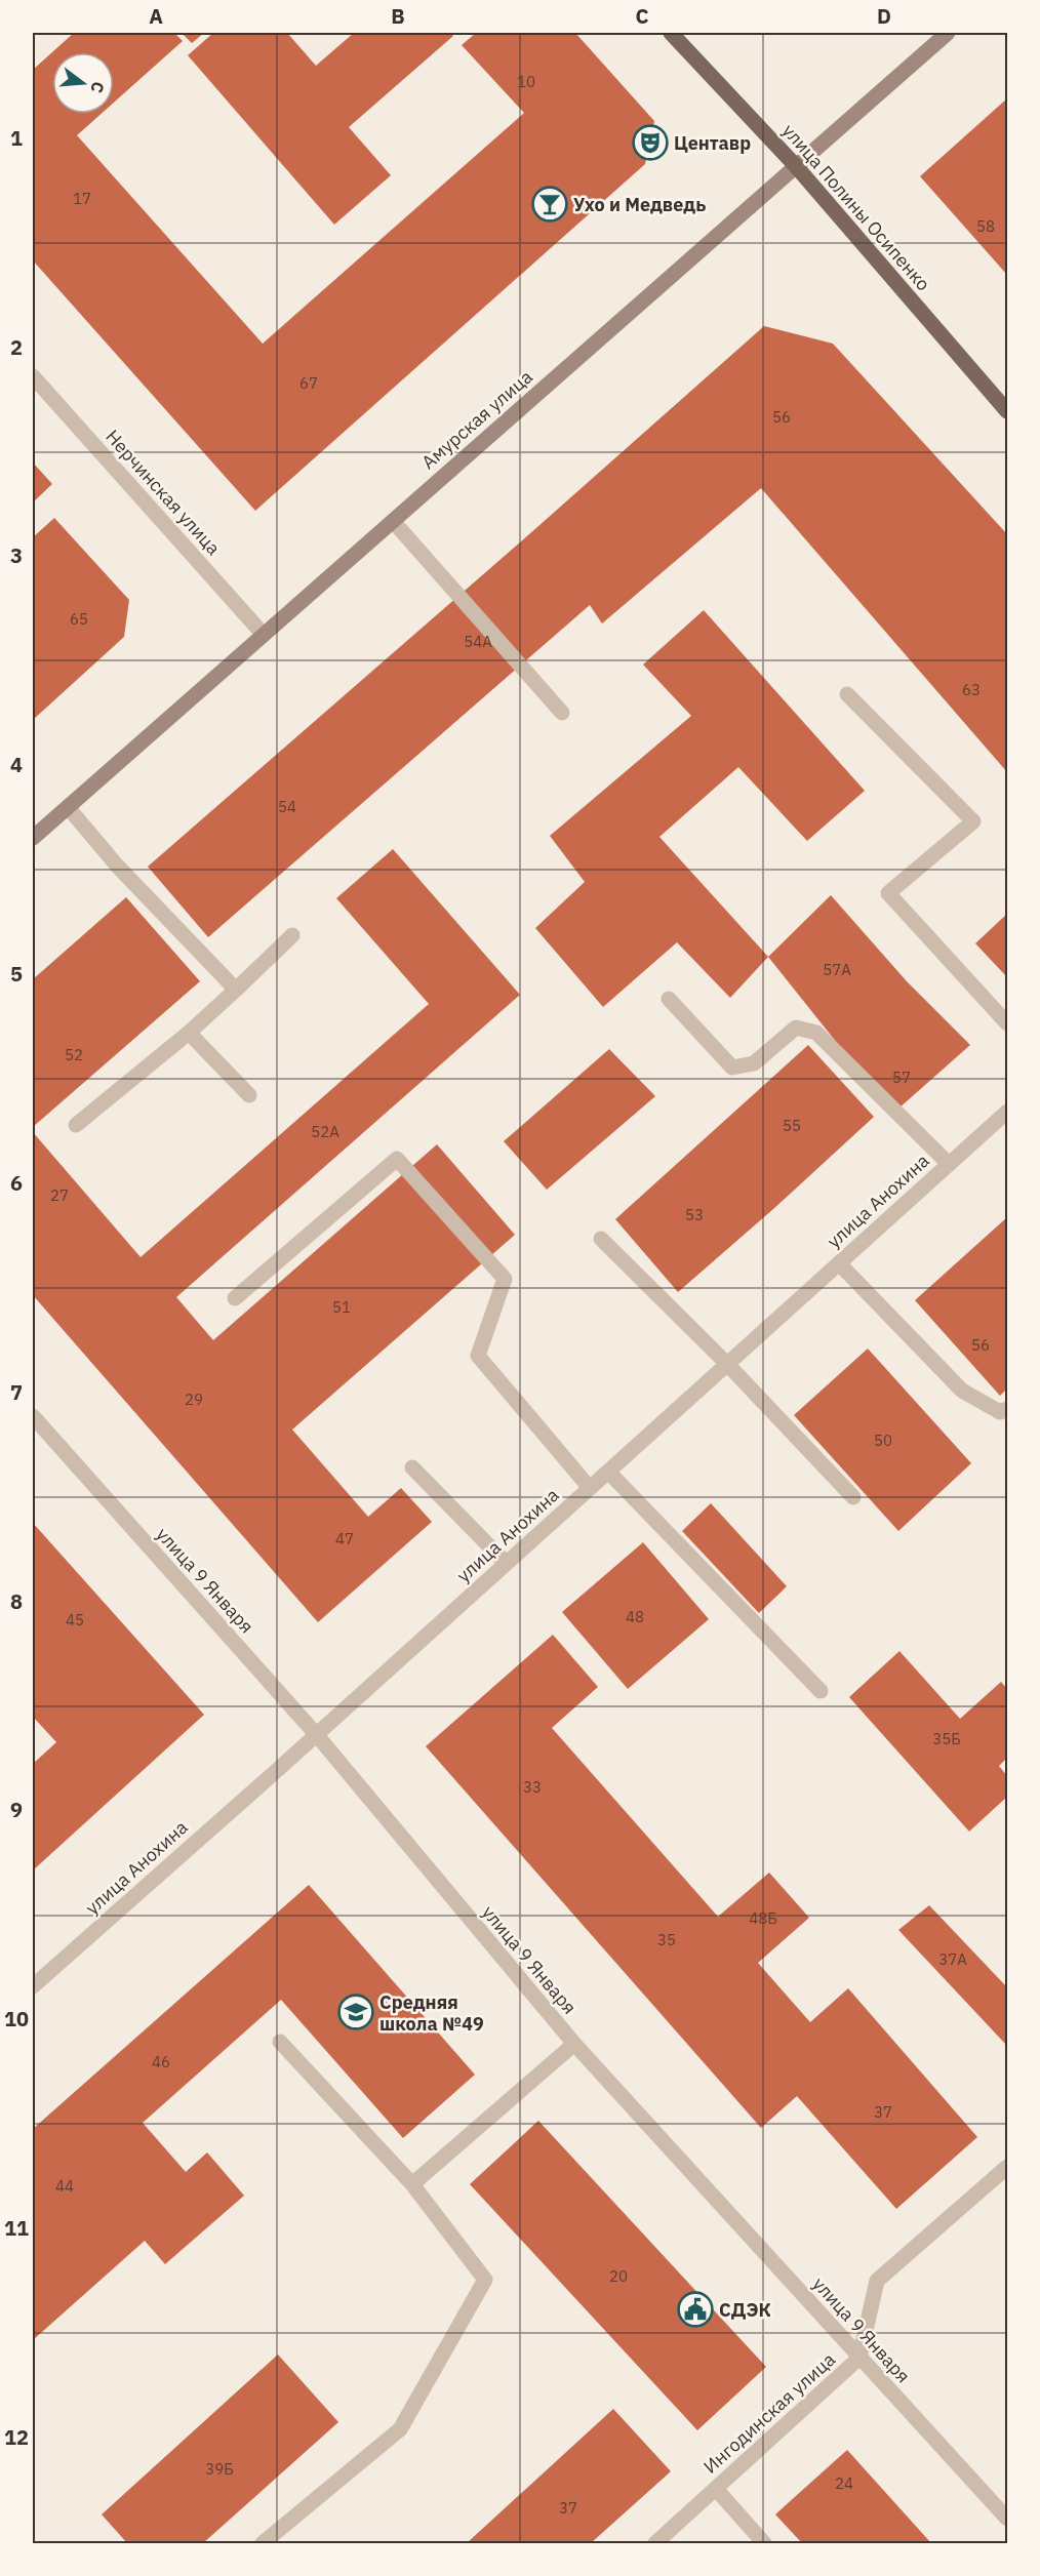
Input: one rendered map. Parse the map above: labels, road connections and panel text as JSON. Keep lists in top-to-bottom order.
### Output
{
  "streets": {
    "main road": ["улица Полины Осипенко", "Амурская улица"],
    "street": [
      "Нерчинская улица",
      "улица Анохина",
      "улица 9 Января",
      "Ингодинская улица"
    ]
  },
  "crossings": [
    ["улица Полины Осипенко", "Амурская улица"],
    ["Амурская улица", "Нерчинская улица"],
    ["улица Анохина", "улица 9 Января"],
    ["улица 9 Января", "Ингодинская улица"]
  ],
  "places": {
    "theatre": ["Центавр"],
    "bar": ["Ухо и Медведь"],
    "school or university": ["Средняя школа №49"],
    "public building": ["СДЭК"]
  },
  "house_numbers": [
    "10",
    "17",
    "58",
    "67",
    "56",
    "65",
    "54А",
    "63",
    "54",
    "57А",
    "52",
    "57",
    "55",
    "52А",
    "27",
    "53",
    "51",
    "56",
    "29",
    "50",
    "47",
    "48",
    "45",
    "35Б",
    "33",
    "48Б",
    "35",
    "37А",
    "46",
    "37",
    "44",
    "20",
    "39Б",
    "24",
    "37"
  ],
  "north": "right",
  "grid": {
    "columns": [
      "A",
      "B",
      "C",
      "D"
    ],
    "rows": [
      "1",
      "2",
      "3",
      "4",
      "5",
      "6",
      "7",
      "8",
      "9",
      "10",
      "11",
      "12"
    ]
  }
}
